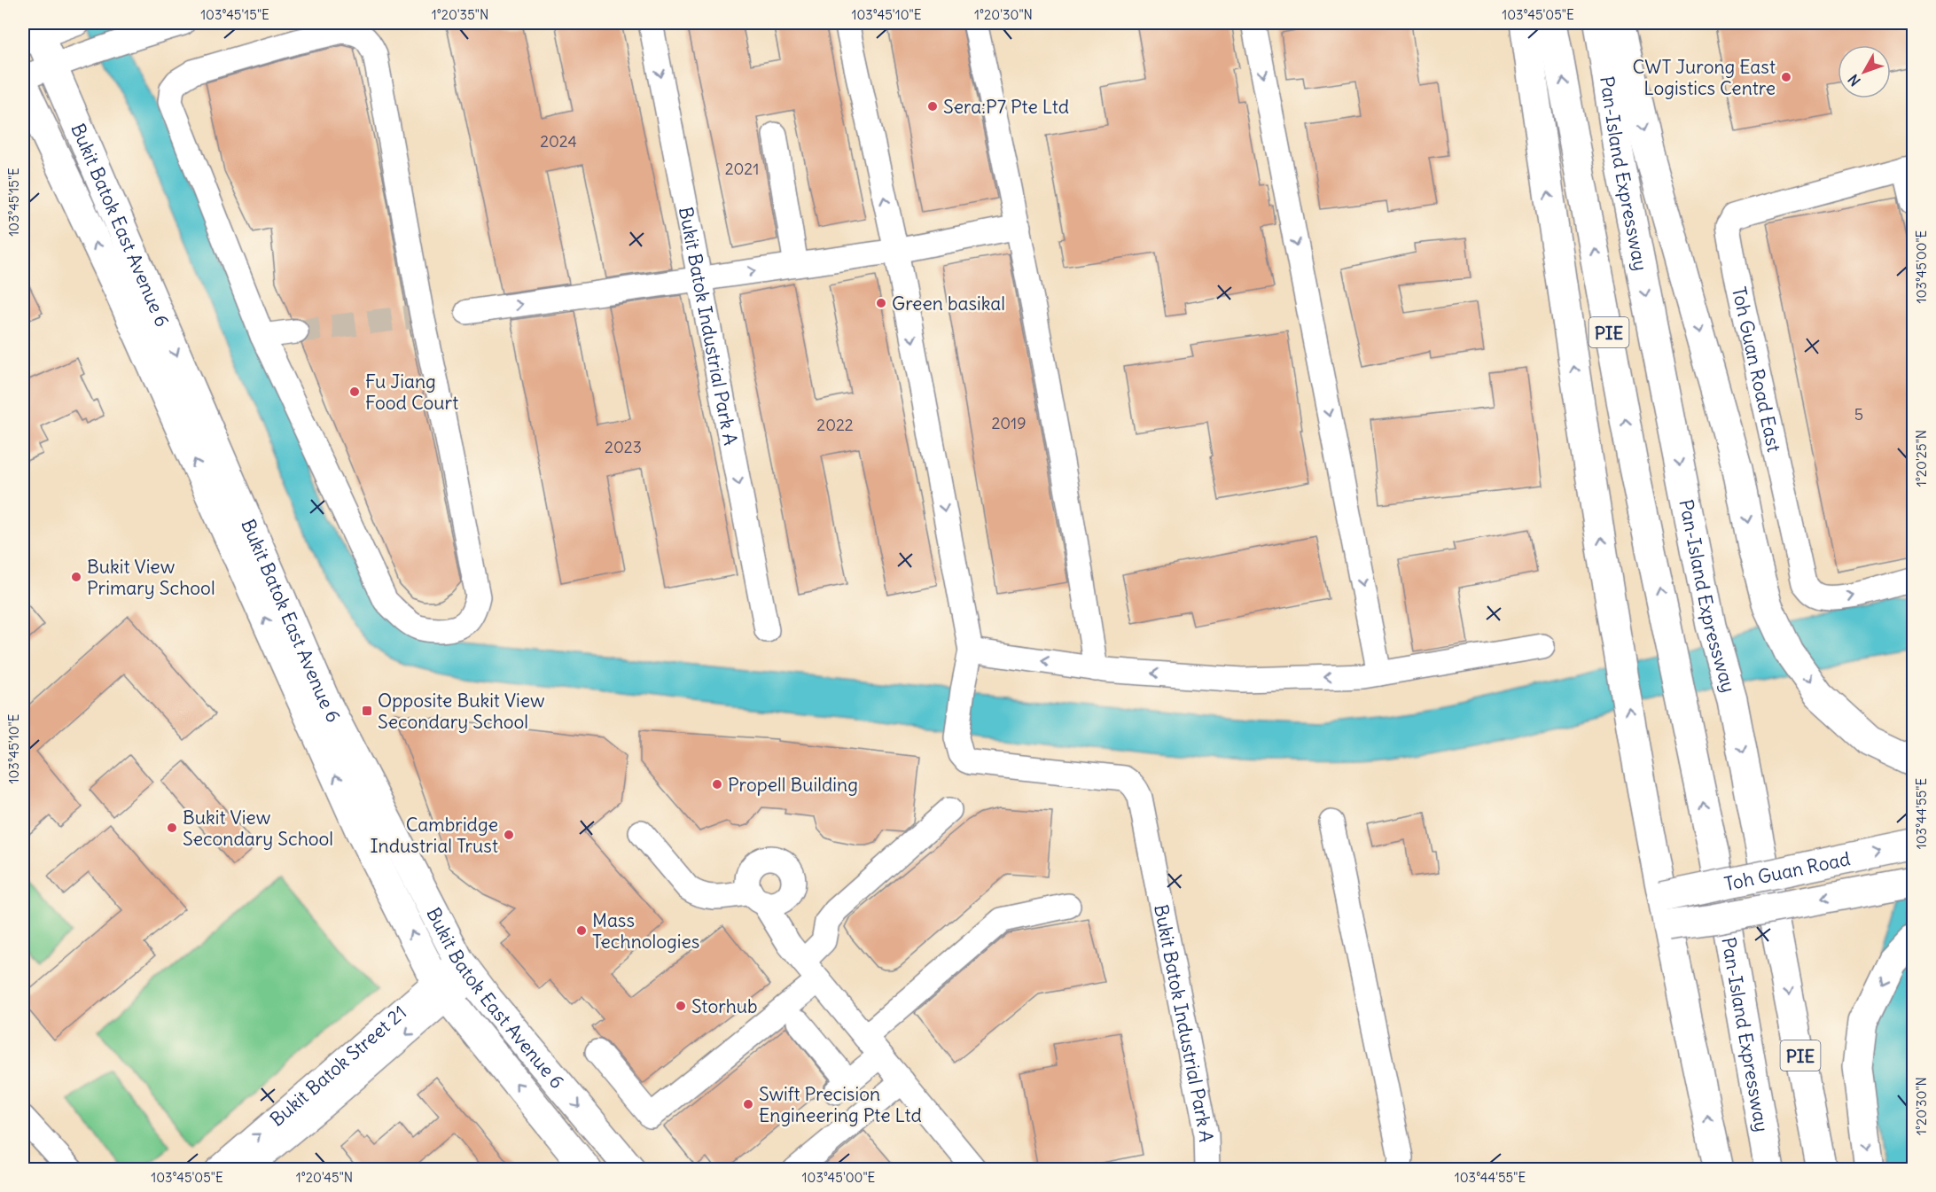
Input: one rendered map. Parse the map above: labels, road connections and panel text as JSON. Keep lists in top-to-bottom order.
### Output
{
  "streets": {
    "main road": [
      "Pan-Island Expressway",
      "Bukit Batok East Avenue 6",
      "PIE",
      "Toh Guan Road"
    ],
    "street": ["Bukit Batok Industrial Park A", "Toh Guan Road East", "Bukit Batok Street 21"]
  },
  "crossings": [
    ["Bukit Batok East Avenue 6", "Bukit Batok Street 21"]
  ],
  "places": {
    "other": [
      "CWT Jurong East Logistics Centre",
      "Sera:P7 Pte Ltd",
      "Green basikal",
      "Fu Jiang Food Court",
      "Bukit View Primary School",
      "Propell Building",
      "Bukit View Secondary School",
      "Cambridge Industrial Trust",
      "Mass Technologies",
      "Storhub",
      "Swift Precision Engineering Pte Ltd"
    ],
    "transit": ["Opposite Bukit View Secondary School"]
  },
  "house_numbers": [
    "2024",
    "2021",
    "5",
    "2019",
    "2022",
    "2023"
  ],
  "north": "bottom left",
  "coordinates": [
    "103°45'15\"E",
    "1°20'35\"N",
    "103°45'10\"E",
    "1°20'30\"N",
    "103°45'05\"E",
    "103°45'00\"E",
    "1°20'25\"N",
    "103°44'55\"E",
    "1°20'45\"N"
  ]
}
